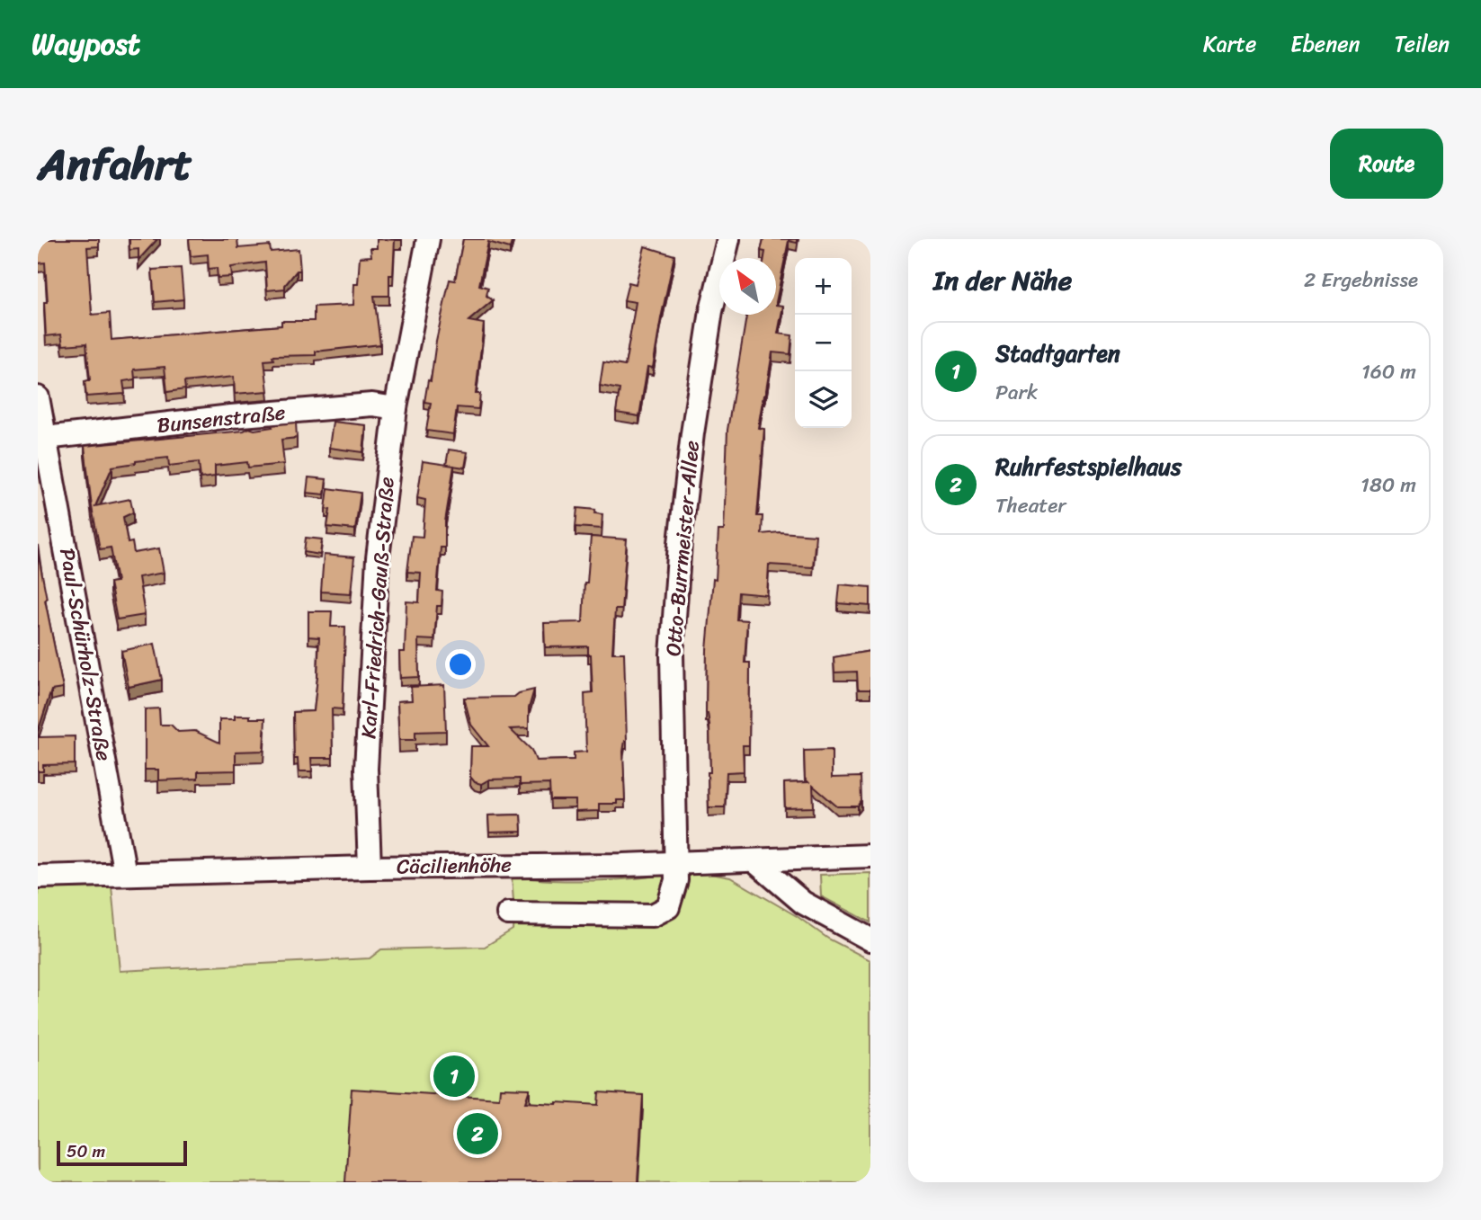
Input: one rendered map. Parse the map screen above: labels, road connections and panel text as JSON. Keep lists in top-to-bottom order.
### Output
{
  "streets": {
    "street": [
      "Bunsenstraße",
      "Otto-Burrmeister-Allee",
      "Karl-Friedrich-Gauß-Straße",
      "Paul-Schürholz-Straße",
      "Cäcilienhöhe"
    ]
  },
  "crossings": [
    ["Bunsenstraße", "Karl-Friedrich-Gauß-Straße"],
    ["Bunsenstraße", "Paul-Schürholz-Straße"],
    ["Otto-Burrmeister-Allee", "Cäcilienhöhe"],
    ["Karl-Friedrich-Gauß-Straße", "Cäcilienhöhe"],
    ["Paul-Schürholz-Straße", "Cäcilienhöhe"]
  ],
  "scale_bar": "50 m",
  "north": "top left",
  "page": {
    "header": "Waypost",
    "nav": ["Karte", "Ebenen", "Teilen"],
    "title": "Anfahrt",
    "buttons": "Route",
    "heading": ["In der Nähe", "2 Ergebnisse"],
    "map_buttons": ["+", "−"],
    "list": [
      {
        "mark": "1",
        "name": "Stadtgarten",
        "note": "Park",
        "value": "160 m"
      },
      {
        "mark": "2",
        "name": "Ruhrfestspielhaus",
        "note": "Theater",
        "value": "180 m"
      }
    ],
    "pins": ["1", "2"],
    "scale": "50 m"
  }
}
